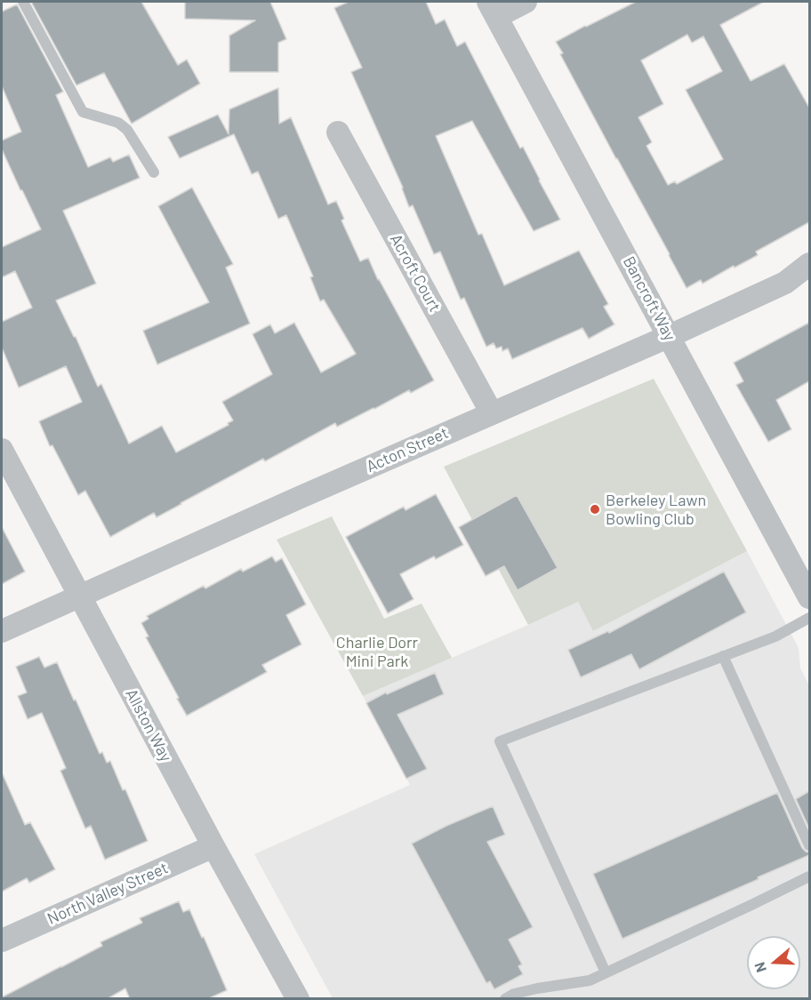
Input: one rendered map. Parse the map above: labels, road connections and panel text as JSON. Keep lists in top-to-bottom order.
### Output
{
  "streets": {
    "street": [
      "Acroft Court",
      "Bancroft Way",
      "Acton Street",
      "Allston Way",
      "North Valley Street"
    ]
  },
  "crossings": [
    ["Acroft Court", "Acton Street"],
    ["Bancroft Way", "Acton Street"],
    ["Acton Street", "Allston Way"],
    ["Allston Way", "North Valley Street"]
  ],
  "parks": ["Charlie Dorr Mini Park"],
  "places": ["Berkeley Lawn Bowling Club"],
  "north": "left"
}
